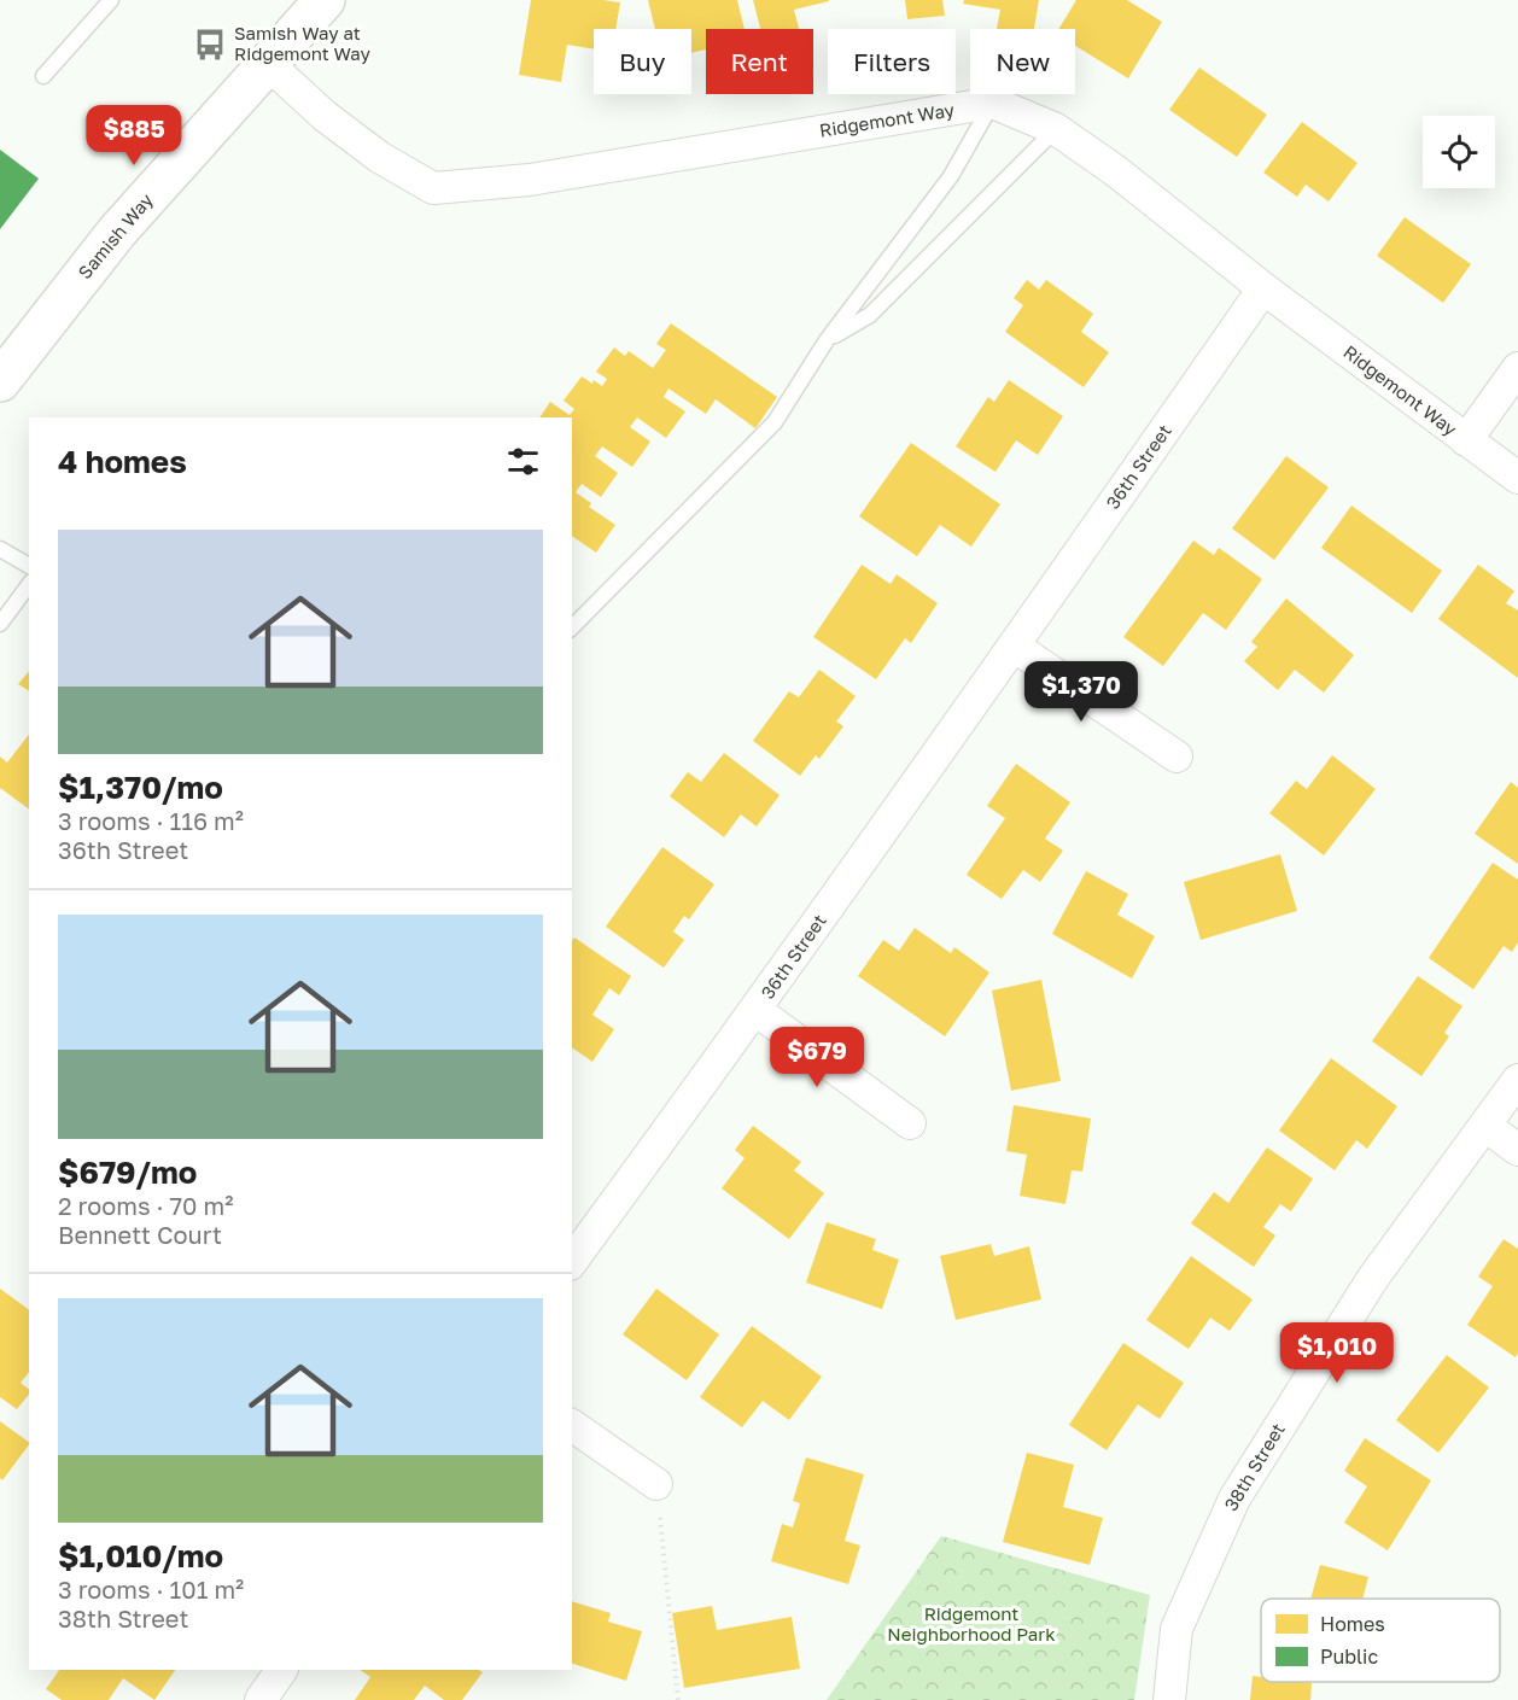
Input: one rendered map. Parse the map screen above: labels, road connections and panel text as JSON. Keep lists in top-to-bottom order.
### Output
{
  "streets": {
    "main road": ["Samish Way"],
    "street": ["Ridgemont Way", "36th Street", "38th Street"]
  },
  "crossings": [
    ["Ridgemont Way", "Samish Way"],
    ["Ridgemont Way", "36th Street"]
  ],
  "parks": ["Ridgemont Neighborhood Park"],
  "places": {
    "bus stop": ["Samish Way at Ridgemont Way"]
  },
  "legend": ["Homes", "Public"],
  "page": {
    "chip": [
      "Buy",
      "Rent",
      "Filters",
      "New"
    ],
    "price": [
      "$885",
      "$1,370",
      "$679",
      "$1,010"
    ],
    "heading": "4 homes",
    "list": [
      {
        "name": "$1,370/mo",
        "note": "3 rooms · 116 m² · 36th Street"
      },
      {
        "name": "$679/mo",
        "note": "2 rooms · 70 m² · Bennett Court"
      },
      {
        "name": "$1,010/mo",
        "note": "3 rooms · 101 m² · 38th Street"
      }
    ]
  }
}
